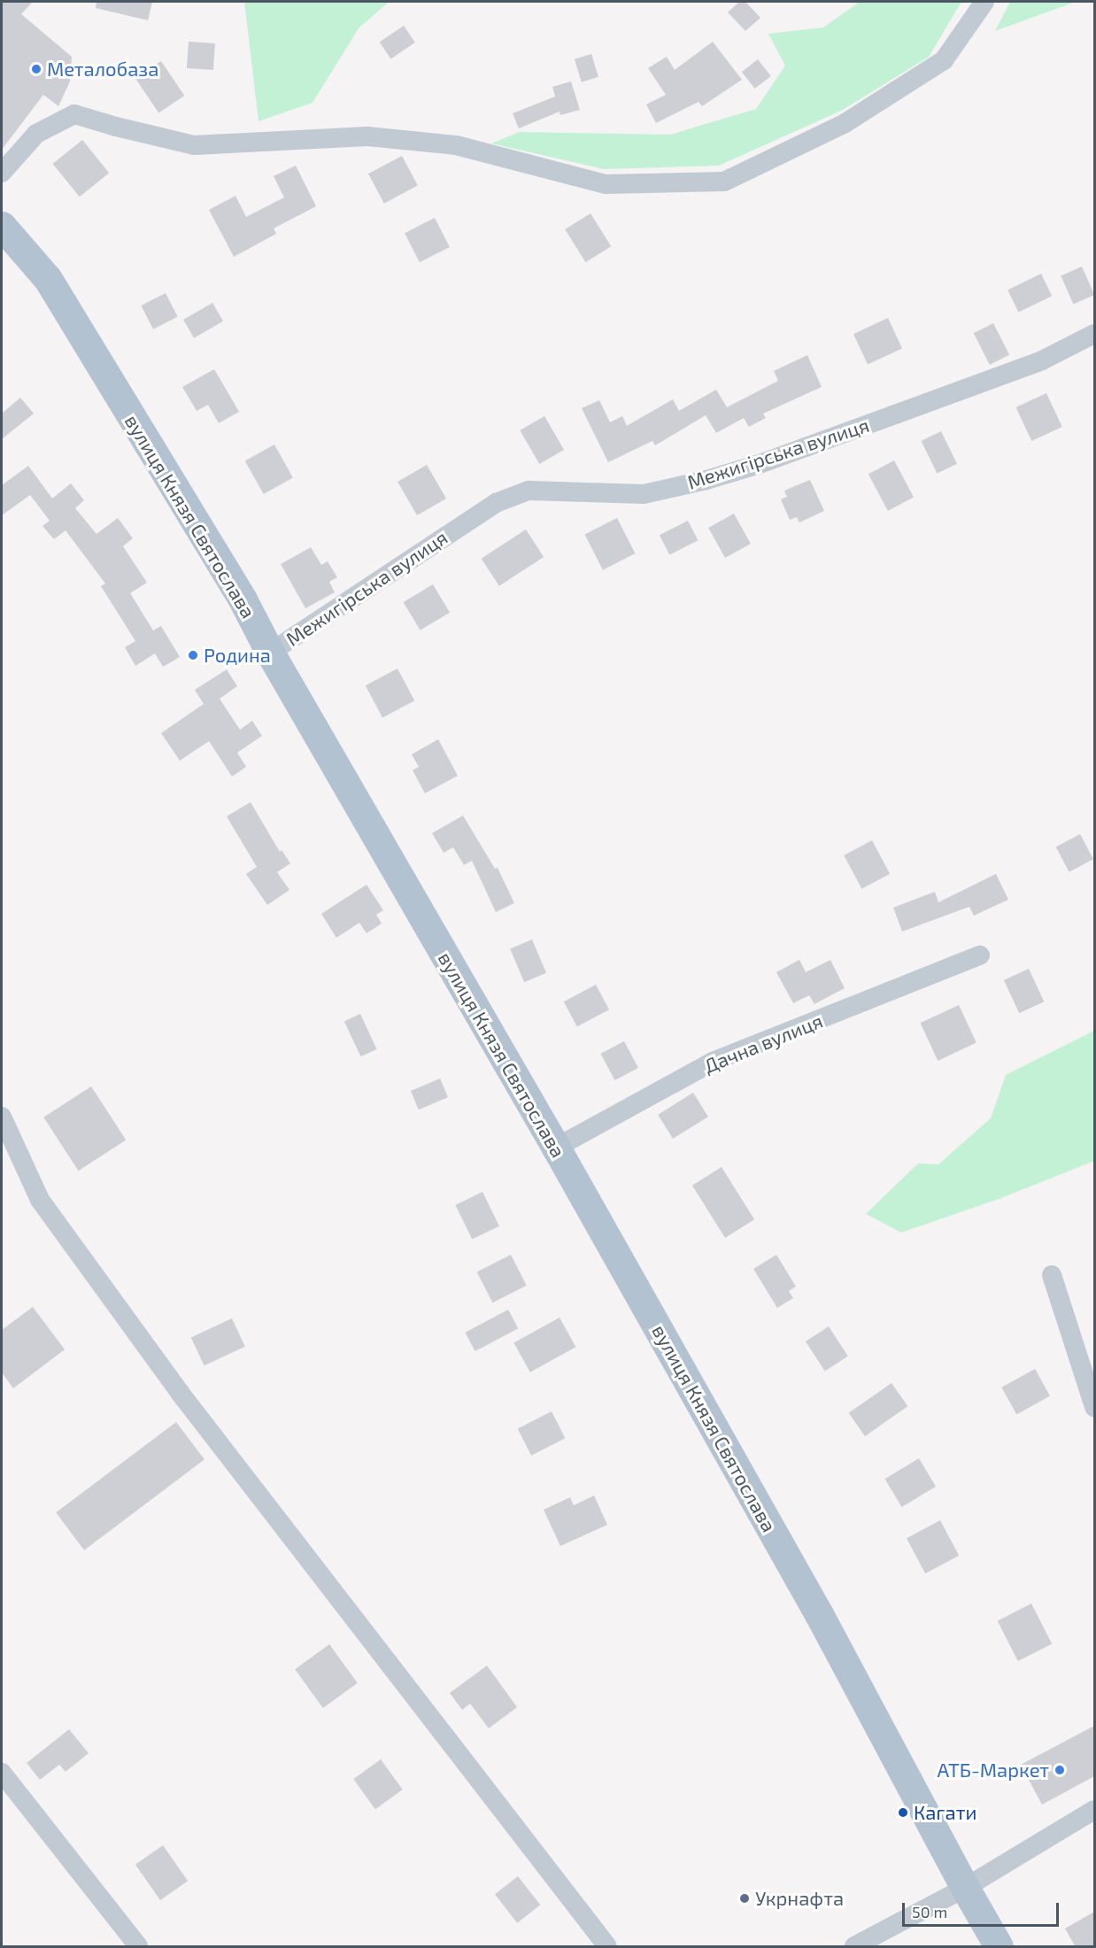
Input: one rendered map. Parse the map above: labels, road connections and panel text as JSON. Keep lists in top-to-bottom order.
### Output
{
  "streets": {
    "main road": ["вулиця Князя Святослава"],
    "street": ["Межигірська вулиця", "Дачна вулиця"]
  },
  "crossings": [
    ["Межигірська вулиця", "вулиця Князя Святослава"],
    ["вулиця Князя Святослава", "Дачна вулиця"]
  ],
  "places": [
    "Металобаза",
    "Родина",
    "АТБ-Маркет",
    "Кагати",
    "Укрнафта"
  ],
  "scale_bar": "50 m"
}
